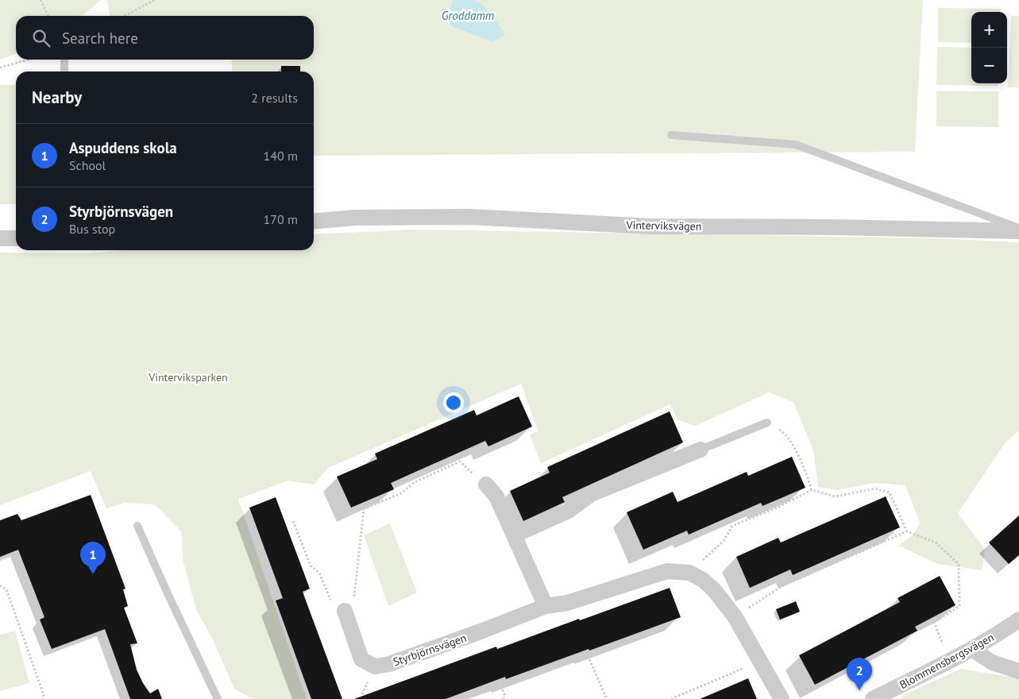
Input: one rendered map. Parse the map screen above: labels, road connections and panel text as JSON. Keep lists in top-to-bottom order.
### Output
{
  "streets": {
    "street": ["Vinterviksvägen", "Styrbjörnsvägen", "Blommensbergsvägen"]
  },
  "water": ["Groddamm"],
  "parks": ["Vinterviksparken"],
  "page": {
    "map_buttons": ["+", "−"],
    "search": "Search here",
    "heading": ["Nearby", "2 results"],
    "list": [
      {
        "mark": "1",
        "name": "Aspuddens skola",
        "note": "School",
        "value": "140 m"
      },
      {
        "mark": "2",
        "name": "Styrbjörnsvägen",
        "note": "Bus stop",
        "value": "170 m"
      }
    ],
    "pins": ["1", "2"]
  }
}
